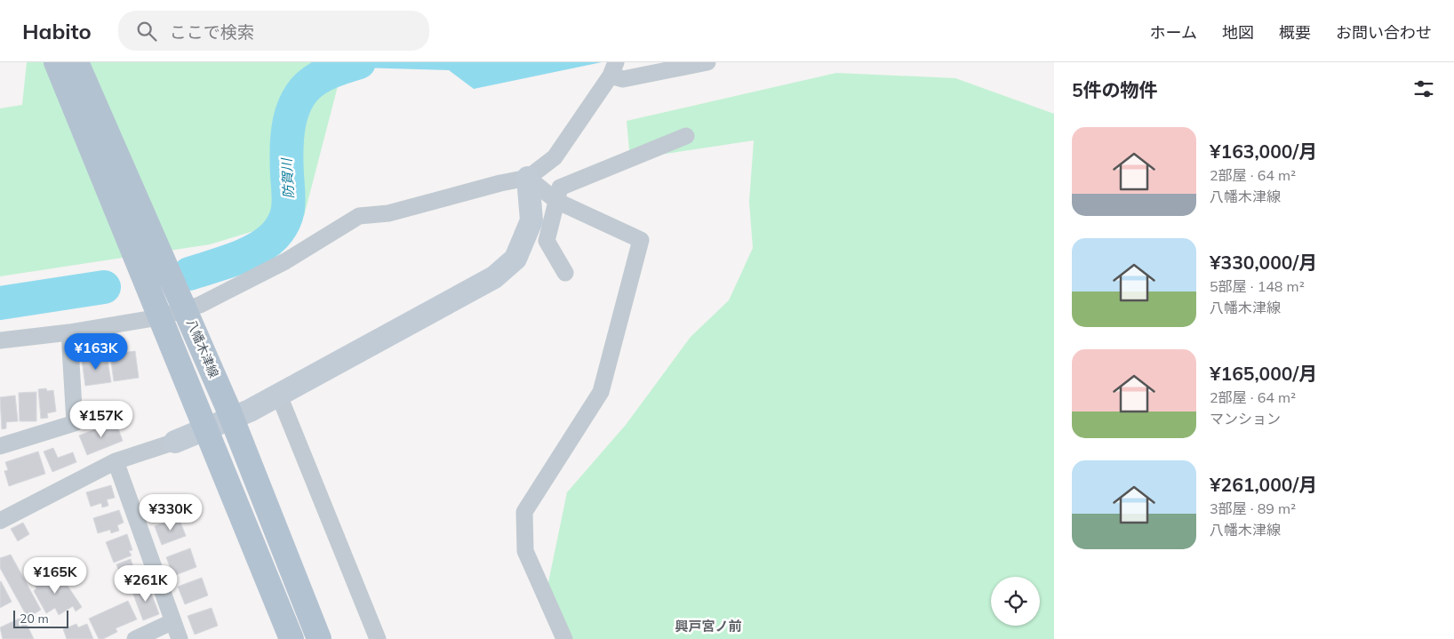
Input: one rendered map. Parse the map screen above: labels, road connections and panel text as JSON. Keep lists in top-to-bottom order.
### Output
{
  "streets": {
    "main road": ["八幡木津線"]
  },
  "districts": ["興戸宮ノ前"],
  "water": ["防賀川"],
  "scale_bar": "20 m",
  "page": {
    "header": "Habito",
    "search": "ここで検索",
    "nav": [
      "ホーム",
      "地図",
      "概要",
      "お問い合わせ"
    ],
    "heading": "5件の物件",
    "list": [
      {
        "name": "¥163,000/月",
        "note": "2部屋 · 64 m² · 八幡木津線"
      },
      {
        "name": "¥330,000/月",
        "note": "5部屋 · 148 m² · 八幡木津線"
      },
      {
        "name": "¥165,000/月",
        "note": "2部屋 · 64 m² · マンション"
      },
      {
        "name": "¥261,000/月",
        "note": "3部屋 · 89 m² · 八幡木津線"
      }
    ],
    "price": [
      "¥163K",
      "¥157K",
      "¥330K",
      "¥165K",
      "¥261K"
    ],
    "scale": "20 m"
  }
}
